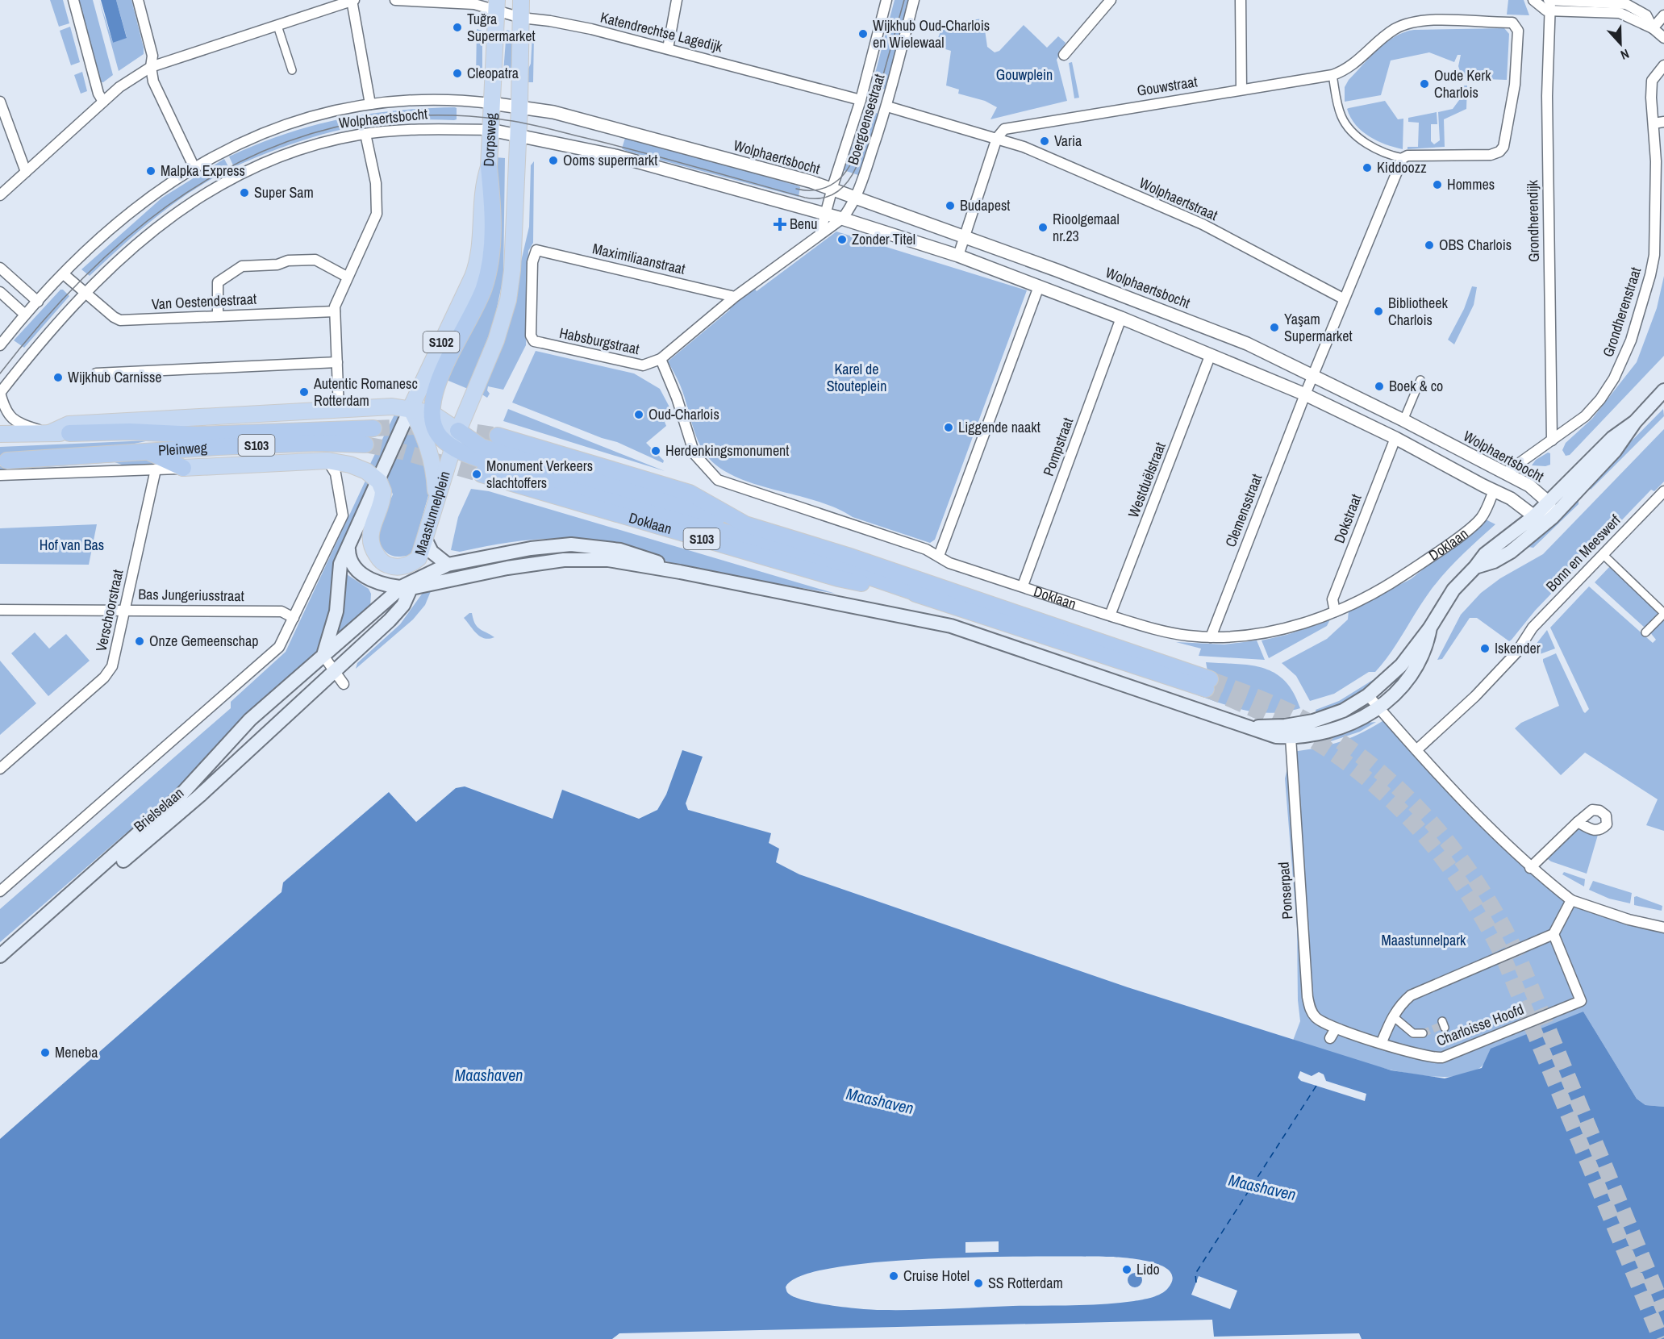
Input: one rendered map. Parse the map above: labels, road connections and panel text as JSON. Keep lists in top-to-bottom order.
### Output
{
  "streets": {
    "highway": ["S103", "Pleinweg", "Doklaan"],
    "main road": [
      "Dorpsweg",
      "S102",
      "Maastunnelplein",
      "Brielselaan"
    ],
    "street": [
      "Katendrechtse Lagedijk",
      "Gouwstraat",
      "Wolphaertsbocht",
      "Boergoensestraat",
      "Wolphaertstraat",
      "Grondherendijk",
      "Maximiliaanstraat",
      "Van Oestendestraat",
      "Grondherenstraat",
      "Habsburgstraat",
      "Pompstraat",
      "Westduëlstraat",
      "Clemensstraat",
      "Dokstraat",
      "Bonn en Meeswerf",
      "Bas Jungeriusstraat",
      "Verschoorstraat",
      "Ponserpad",
      "Charloisse Hoofd"
    ]
  },
  "crossings": [
    ["Katendrechtse Lagedijk", "Boergoensestraat"],
    ["Katendrechtse Lagedijk", "Dorpsweg"],
    ["Gouwstraat", "Wolphaertstraat"],
    ["Wolphaertsbocht", "Boergoensestraat"],
    ["Wolphaertsbocht", "Dorpsweg"],
    ["Wolphaertsbocht", "Van Oestendestraat"],
    ["Wolphaertsbocht", "Grondherenstraat"],
    ["Wolphaertsbocht", "Pompstraat"],
    ["Wolphaertsbocht", "Pleinweg"],
    ["Wolphaertsbocht", "Westduëlstraat"],
    ["Wolphaertsbocht", "Clemensstraat"],
    ["Wolphaertsbocht", "Dokstraat"],
    ["Wolphaertsbocht", "Doklaan"],
    ["Boergoensestraat", "Maximiliaanstraat"],
    ["Boergoensestraat", "Habsburgstraat"],
    ["Boergoensestraat", "Doklaan"],
    ["Dorpsweg", "Maastunnelplein"],
    ["Grondherendijk", "Grondherenstraat"],
    ["Maximiliaanstraat", "Habsburgstraat"],
    ["Habsburgstraat", "Doklaan"],
    ["Pompstraat", "Doklaan"],
    ["Pleinweg", "Verschoorstraat"],
    ["Westduëlstraat", "Doklaan"],
    ["Clemensstraat", "Doklaan"],
    ["Maastunnelplein", "Brielselaan"],
    ["Dokstraat", "Doklaan"],
    ["Doklaan", "Brielselaan"],
    ["Doklaan", "Ponserpad"],
    ["Bas Jungeriusstraat", "Verschoorstraat"],
    ["Ponserpad", "Charloisse Hoofd"]
  ],
  "water": ["Maashaven"],
  "parks": [
    "Gouwplein",
    "Karel de Stouteplein",
    "Hof van Bas",
    "Maastunnelpark"
  ],
  "places": {
    "other": [
      "Tuğra Supermarket",
      "Wijkhub Oud-Charlois en Wielewaal",
      "Cleopatra",
      "Oude Kerk Charlois",
      "Varia",
      "Ooms supermarkt",
      "Kiddoozz",
      "Malpka Express",
      "Hommes",
      "Super Sam",
      "Budapest",
      "Rioolgemaal nr.23",
      "Zonder Titel",
      "OBS Charlois",
      "Bibliotheek Charlois",
      "Yaşam Supermarket",
      "Wijkhub Carnisse",
      "Boek & co",
      "Autentic Romanesc Rotterdam",
      "Oud-Charlois",
      "Liggende naakt",
      "Herdenkingsmonument",
      "Monument Verkeers slachtoffers",
      "Onze Gemeenschap",
      "Iskender",
      "Meneba",
      "Lido",
      "Cruise Hotel",
      "SS Rotterdam"
    ],
    "health": ["Benu"]
  },
  "north": "bottom"
}
